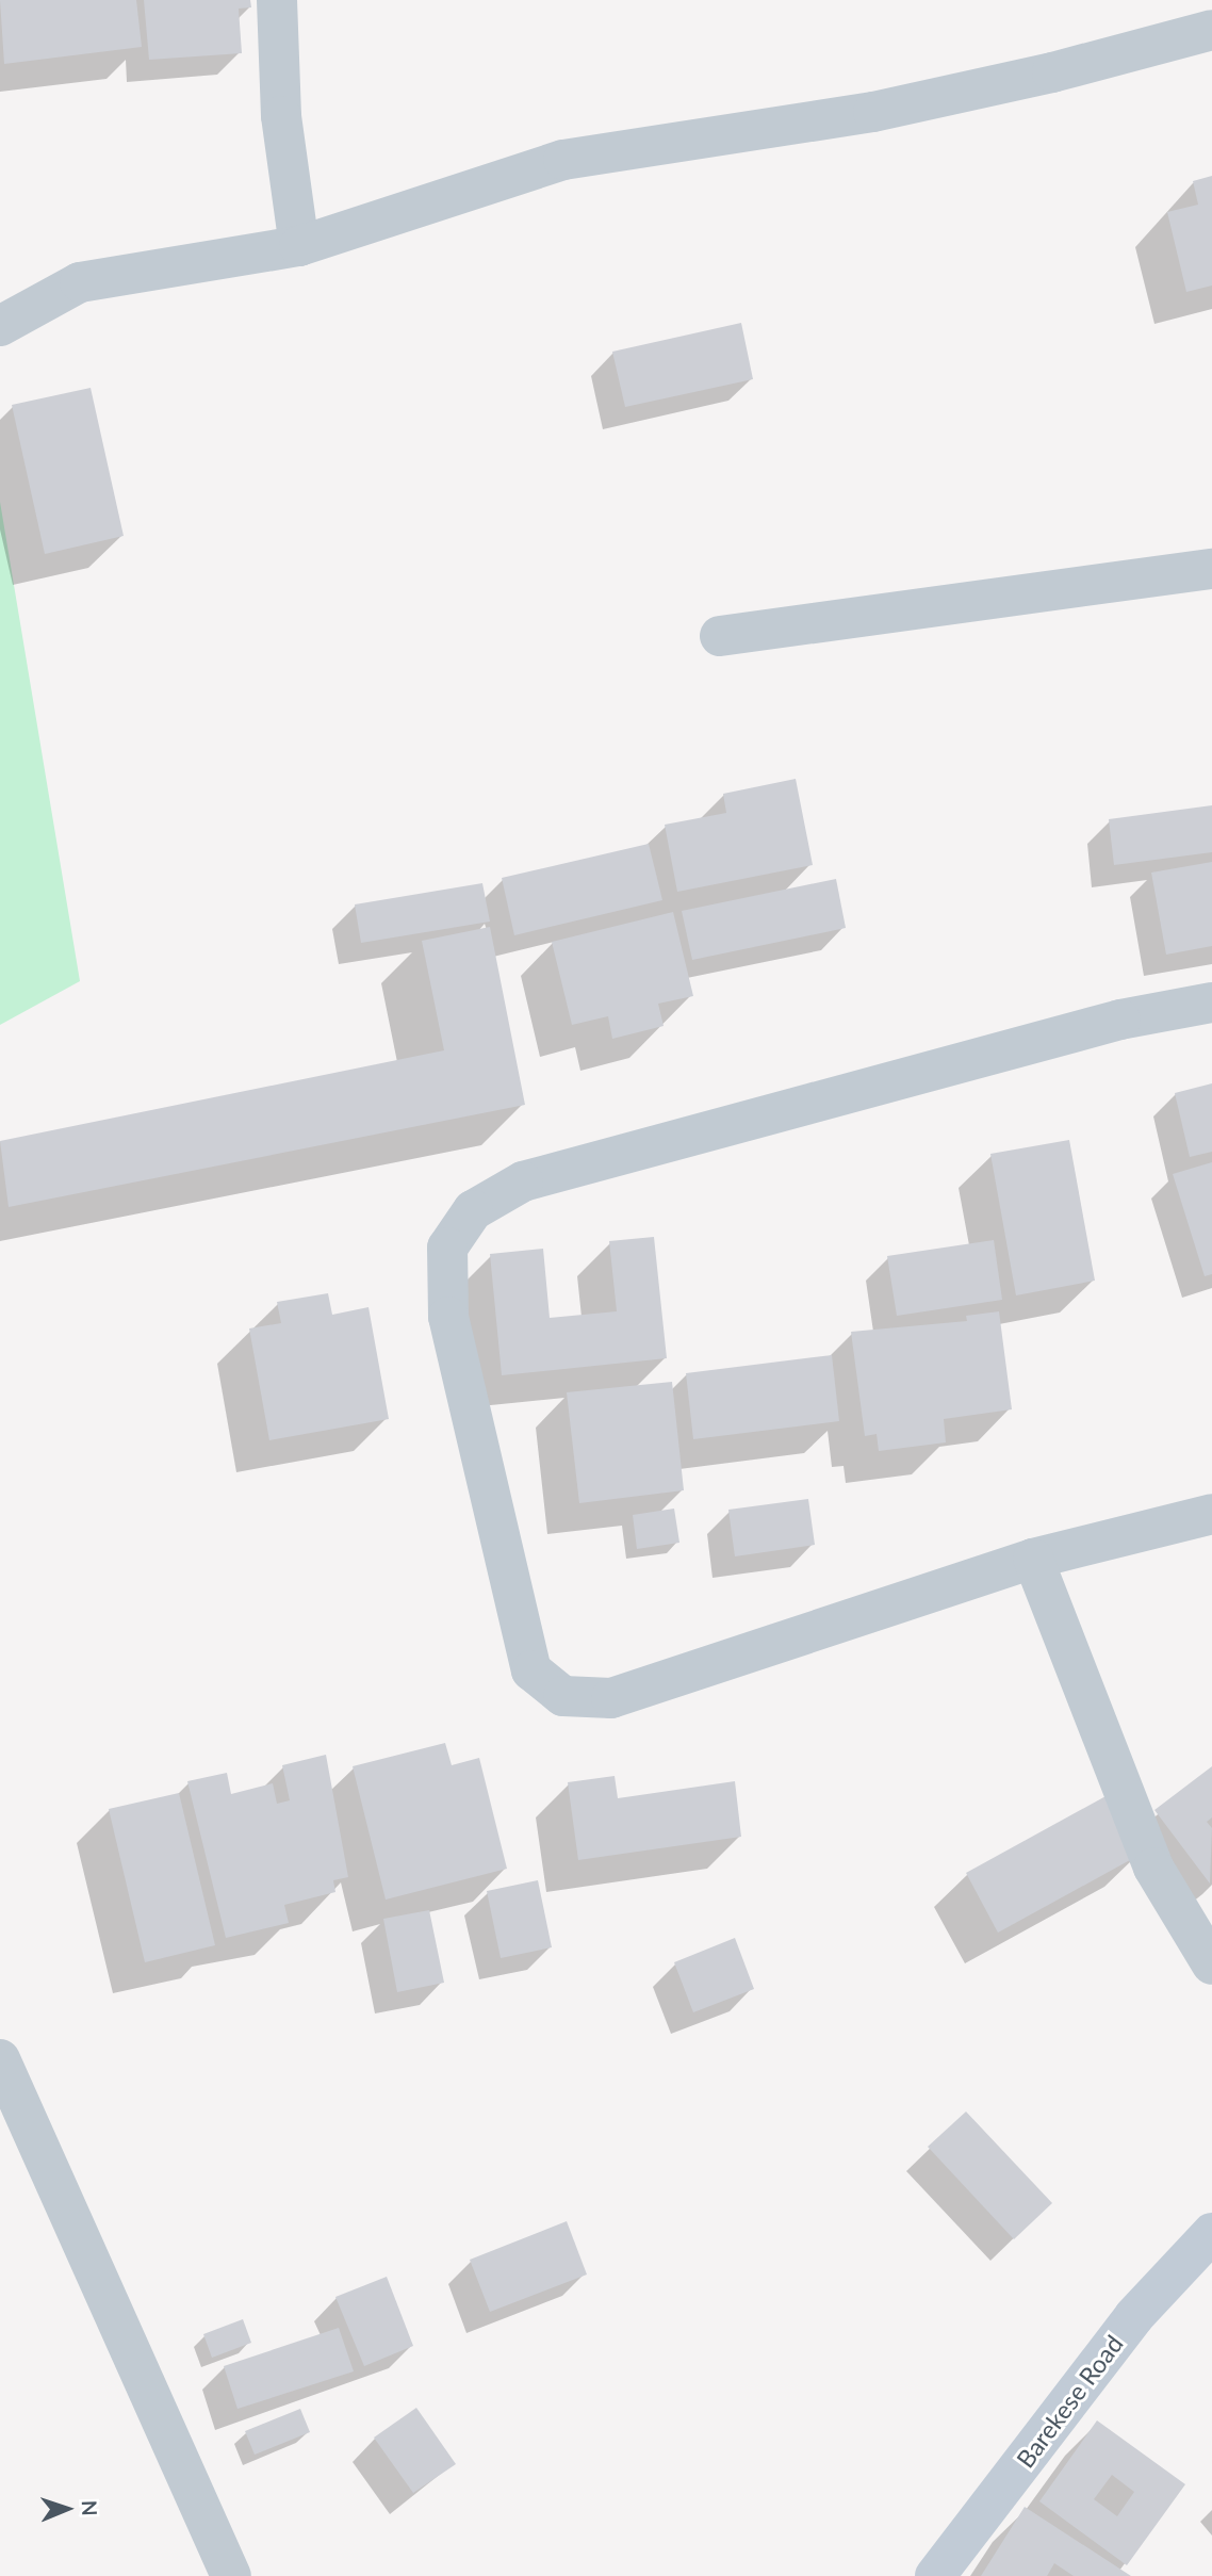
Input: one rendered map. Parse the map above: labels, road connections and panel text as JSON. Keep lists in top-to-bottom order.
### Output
{
  "streets": {
    "main road": ["Barekese Road"]
  },
  "north": "right"
}
